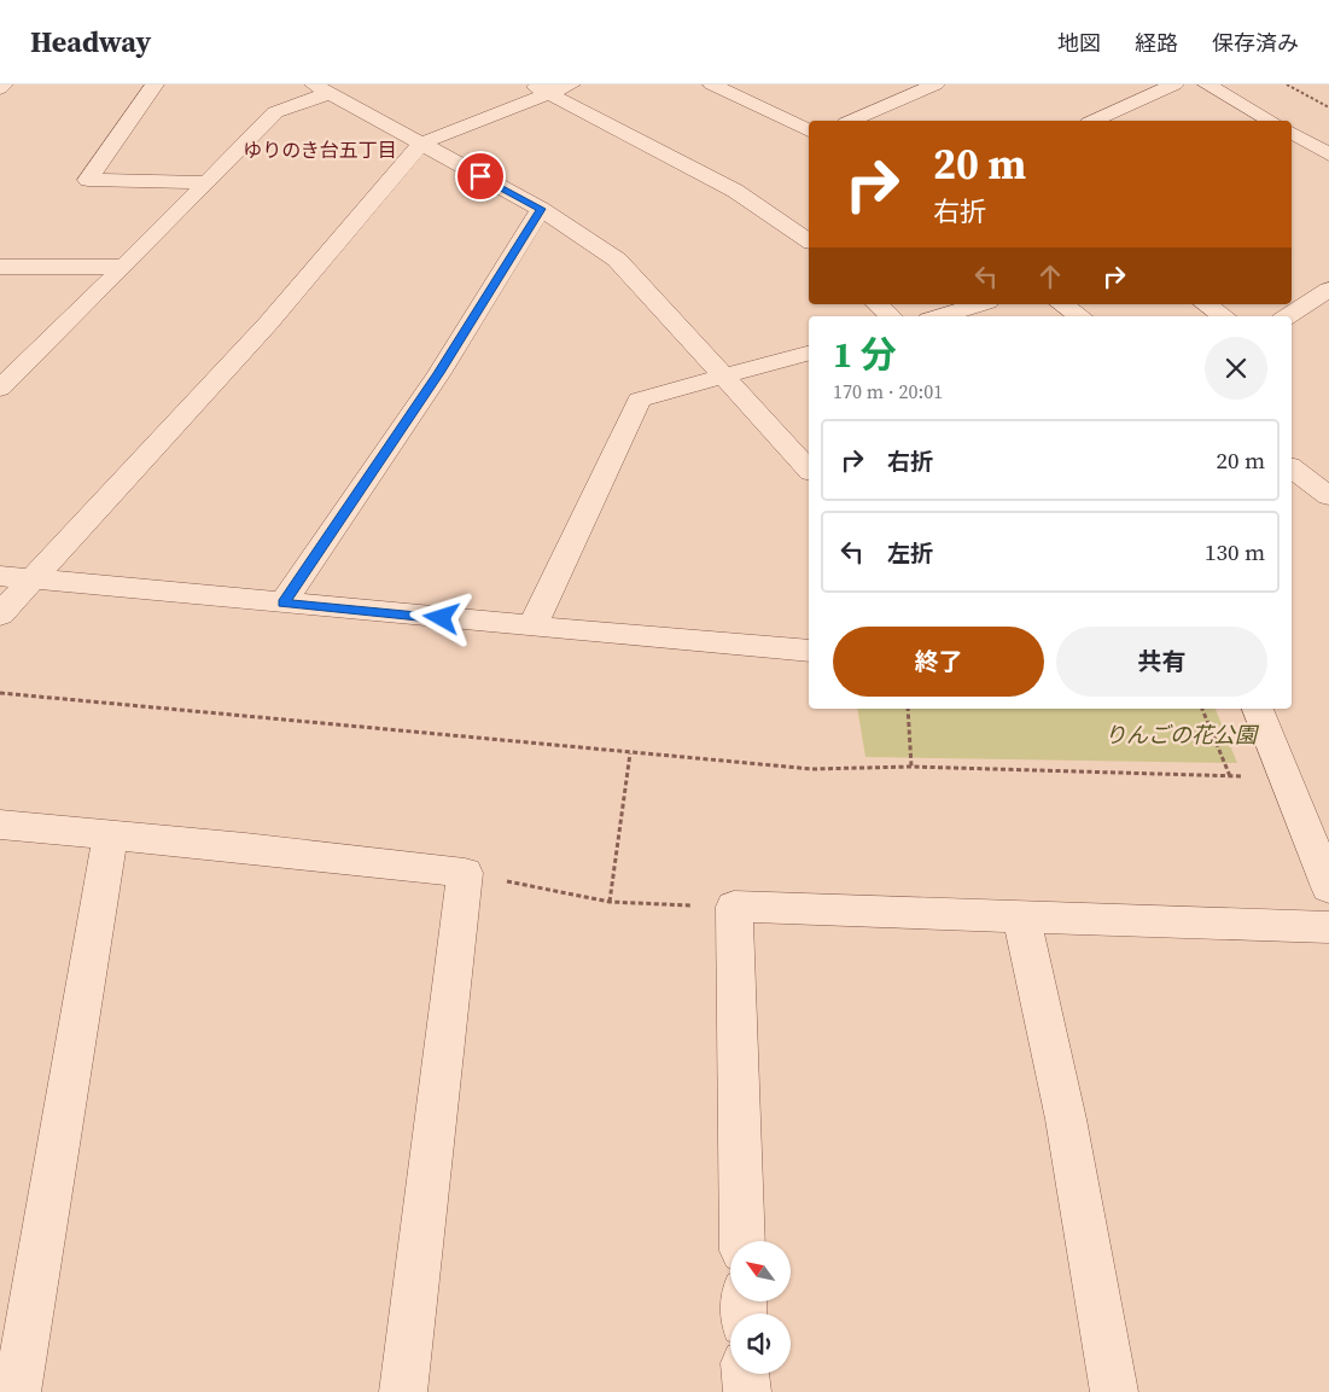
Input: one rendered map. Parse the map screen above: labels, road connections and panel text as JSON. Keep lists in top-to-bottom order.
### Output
{
  "districts": ["ゆりのき台五丁目"],
  "parks": ["りんごの花公園"],
  "north": "top left",
  "page": {
    "header": "Headway",
    "nav": ["地図", "経路", "保存済み"],
    "turn": ["20 m", "右折"],
    "heading": ["1 分", "170 m · 20:01"],
    "list": [
      {
        "name": "右折",
        "value": "20 m"
      },
      {
        "name": "左折",
        "value": "130 m"
      }
    ],
    "buttons": ["終了", "共有"]
  }
}
